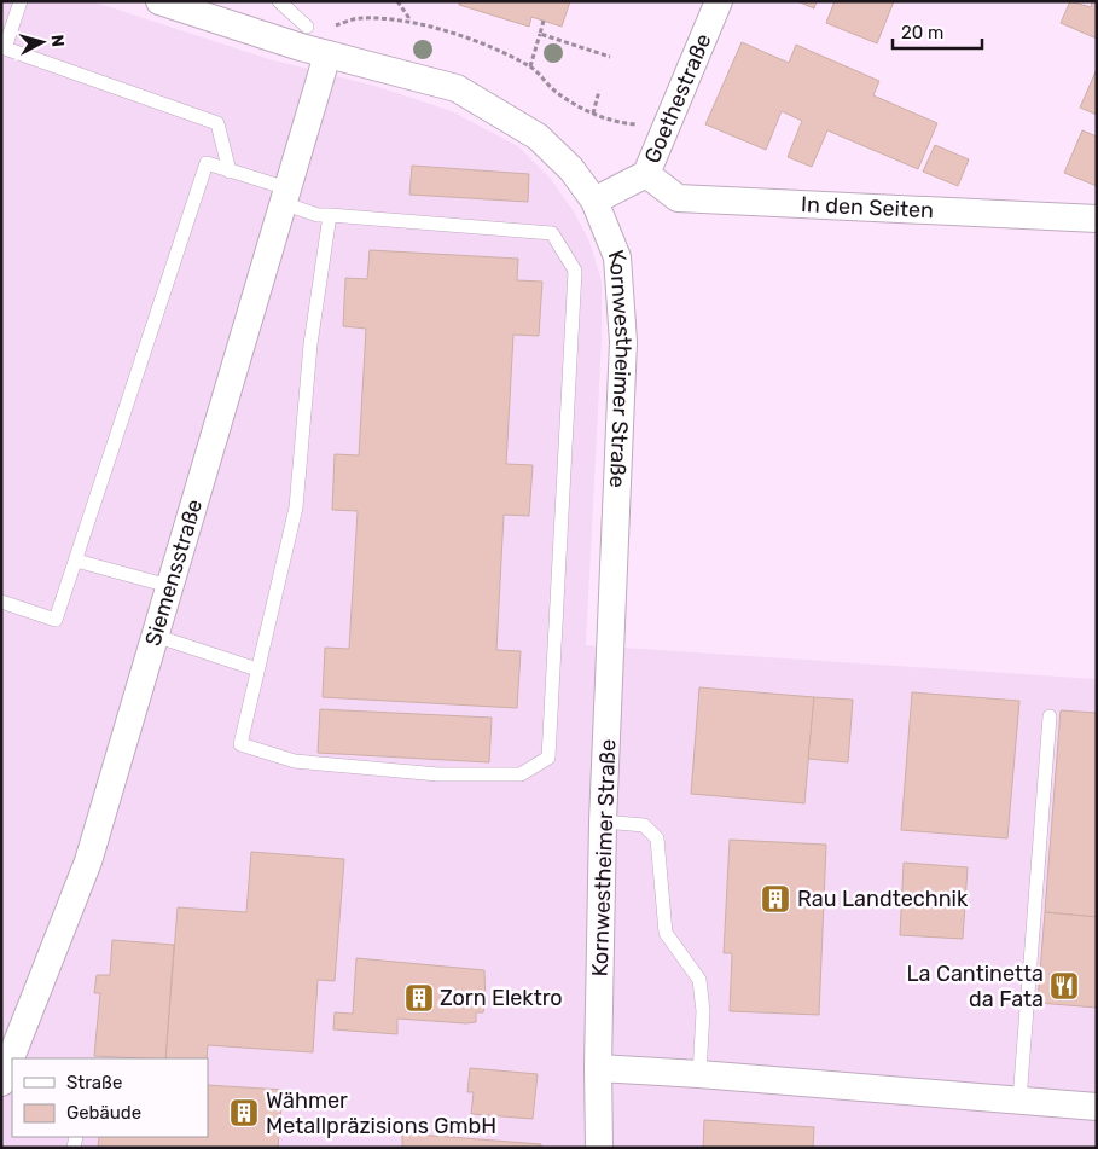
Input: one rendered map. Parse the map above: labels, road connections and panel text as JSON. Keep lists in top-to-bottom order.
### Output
{
  "streets": {
    "street": [
      "Goethestraße",
      "In den Seiten",
      "Kornwestheimer Straße",
      "Siemensstraße"
    ]
  },
  "crossings": [
    ["Goethestraße", "In den Seiten"],
    ["Goethestraße", "Kornwestheimer Straße"],
    ["Kornwestheimer Straße", "Siemensstraße"]
  ],
  "places": {
    "building": ["Rau Landtechnik", "Zorn Elektro", "Wähmer Metallpräzisions GmbH"],
    "restaurant": ["La Cantinetta da Fata"]
  },
  "legend": ["Straße", "Gebäude"],
  "scale_bar": "20 m",
  "north": "right"
}
